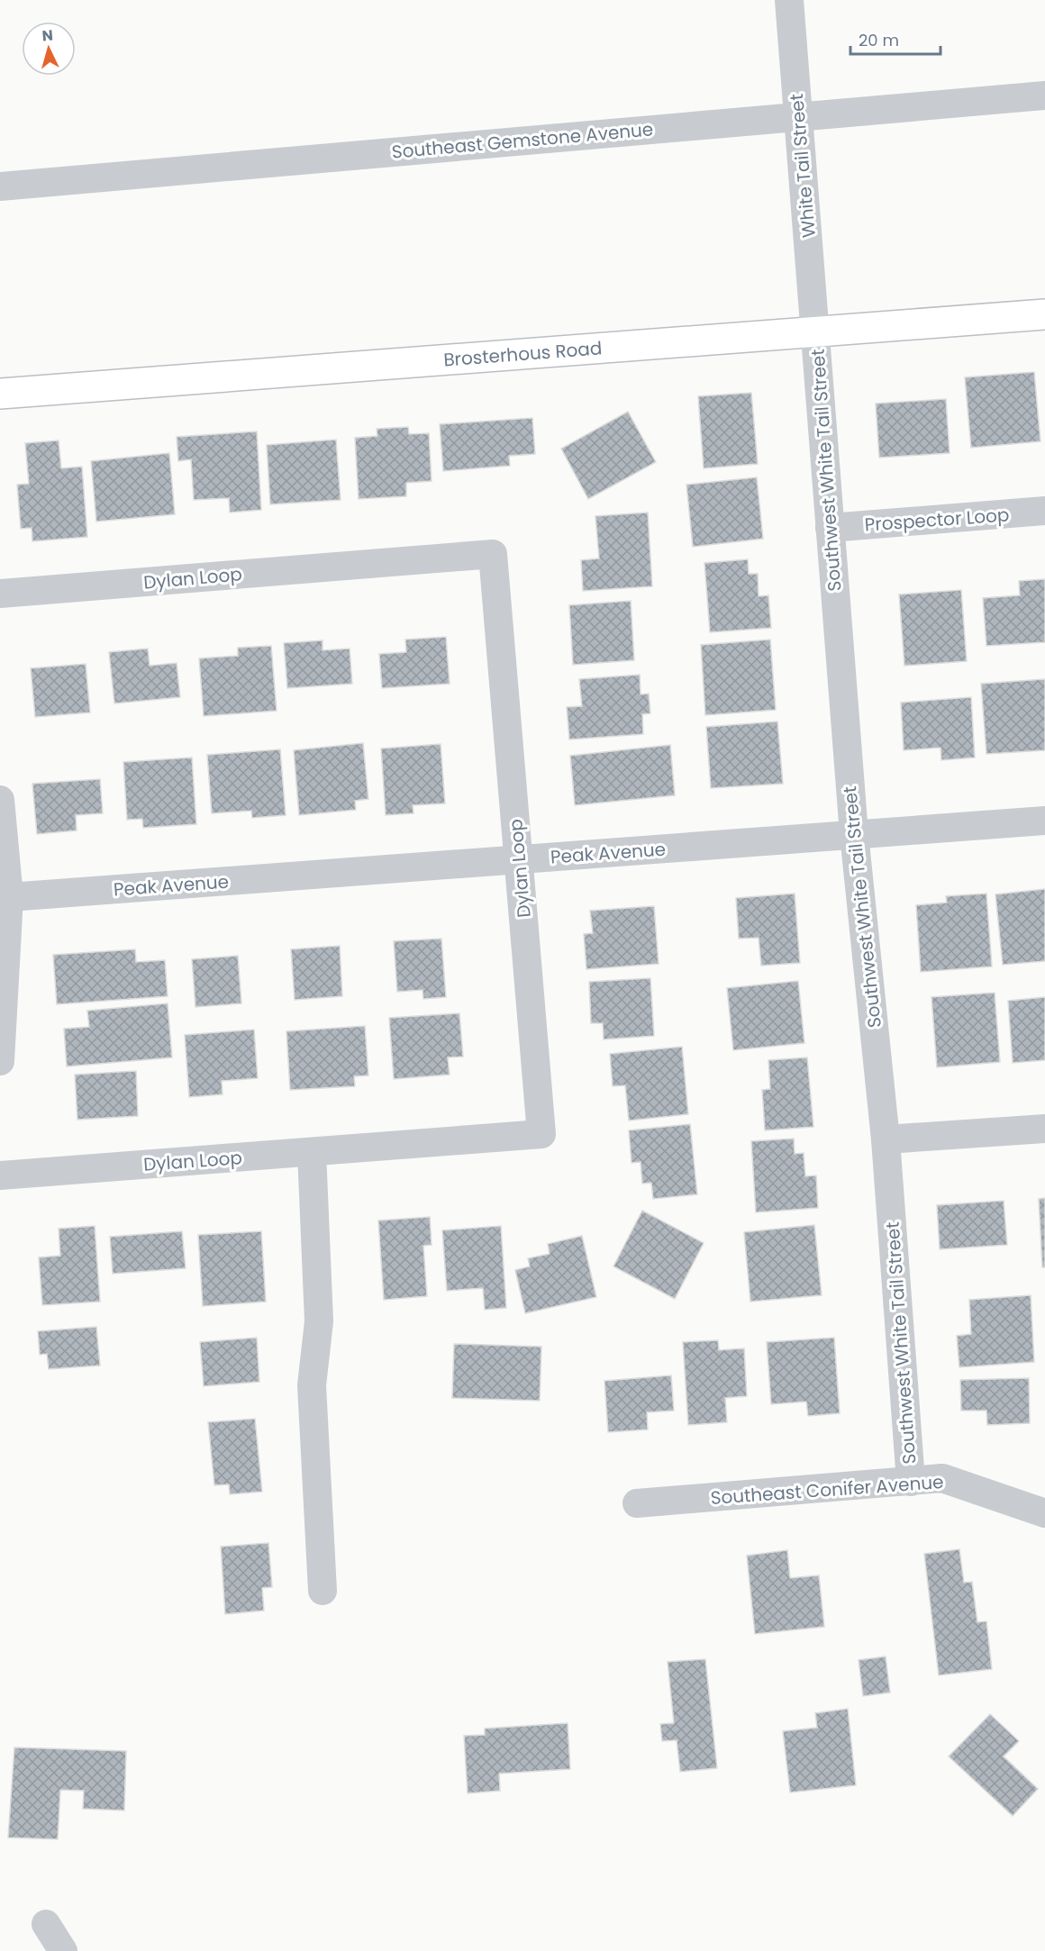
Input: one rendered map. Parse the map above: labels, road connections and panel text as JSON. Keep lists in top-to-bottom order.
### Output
{
  "streets": {
    "street": [
      "Southeast Gemstone Avenue",
      "White Tail Street",
      "Brosterhous Road",
      "Southwest White Tail Street",
      "Prospector Loop",
      "Dylan Loop",
      "Peak Avenue",
      "Southeast Conifer Avenue"
    ]
  },
  "crossings": [
    ["Southeast Gemstone Avenue", "White Tail Street"],
    ["White Tail Street", "Brosterhous Road"],
    ["White Tail Street", "Southwest White Tail Street"],
    ["Brosterhous Road", "Southwest White Tail Street"],
    ["Southwest White Tail Street", "Prospector Loop"],
    ["Southwest White Tail Street", "Peak Avenue"],
    ["Southwest White Tail Street", "Southeast Conifer Avenue"],
    ["Dylan Loop", "Peak Avenue"]
  ],
  "scale_bar": "20 m",
  "north": "top"
}
